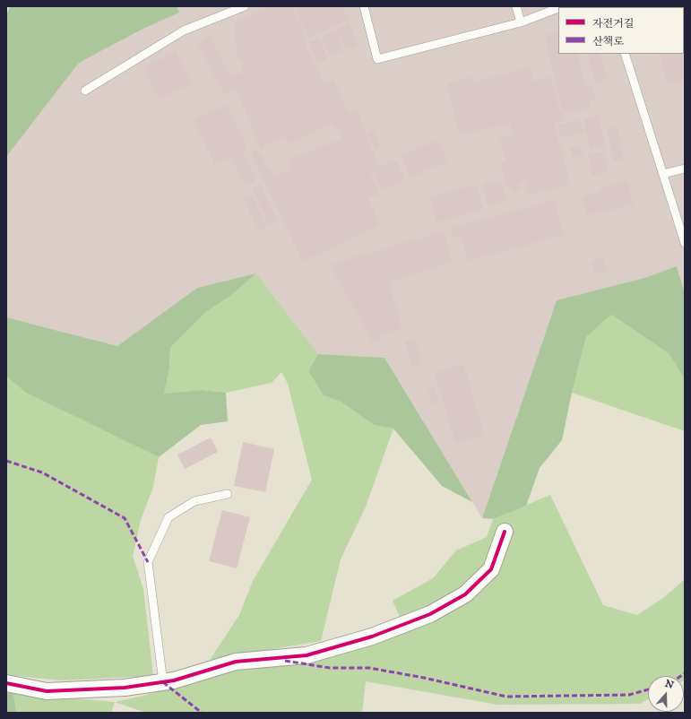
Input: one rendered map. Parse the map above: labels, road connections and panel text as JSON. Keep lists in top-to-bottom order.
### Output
{
  "legend": ["자전거길", "산책로"],
  "north": "top"
}
